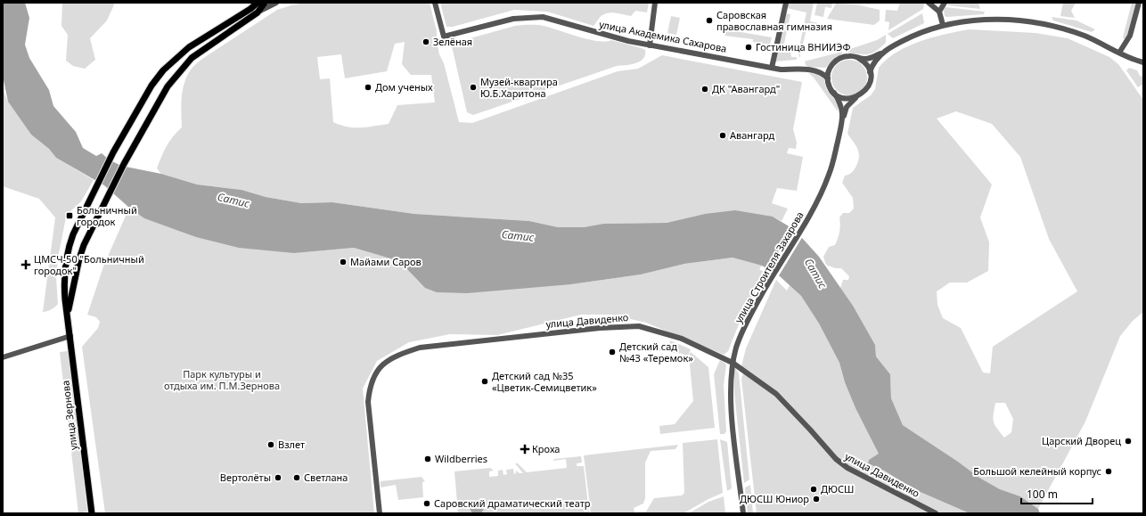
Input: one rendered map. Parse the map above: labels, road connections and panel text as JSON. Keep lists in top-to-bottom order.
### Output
{
  "streets": {
    "main road": ["улица Зернова"],
    "street": ["улица Академика Сахарова", "улица Строителя Захарова", "улица Давиденко"]
  },
  "crossings": [
    ["улица Строителя Захарова", "улица Давиденко"]
  ],
  "water": ["Сатис"],
  "parks": ["Парк культуры и отдыха им. П.М.Зернова"],
  "places": {
    "other": [
      "Саровская православная гимназия",
      "Зелёная",
      "Гостиница ВНИИЭФ",
      "Дом ученых",
      "Музей-квартира Ю.Б.Харитона",
      "ДК \"Авангард\"",
      "Авангард",
      "Майами Саров",
      "Детский сад №43 «Теремок»",
      "Детский сад №35 «Цветик-Семицветик»",
      "Царский Дворец",
      "Взлет",
      "Wildberries",
      "Большой келейный корпус",
      "Вертолёты",
      "Светлана",
      "ДЮСШ",
      "ДЮСШ Юниор",
      "Саровский драматический театр"
    ],
    "transit": ["Больничный городок"],
    "health": ["ЦМСЧ-50 \"Больничный городок\"", "Кроха"]
  },
  "scale_bar": "100 m"
}
